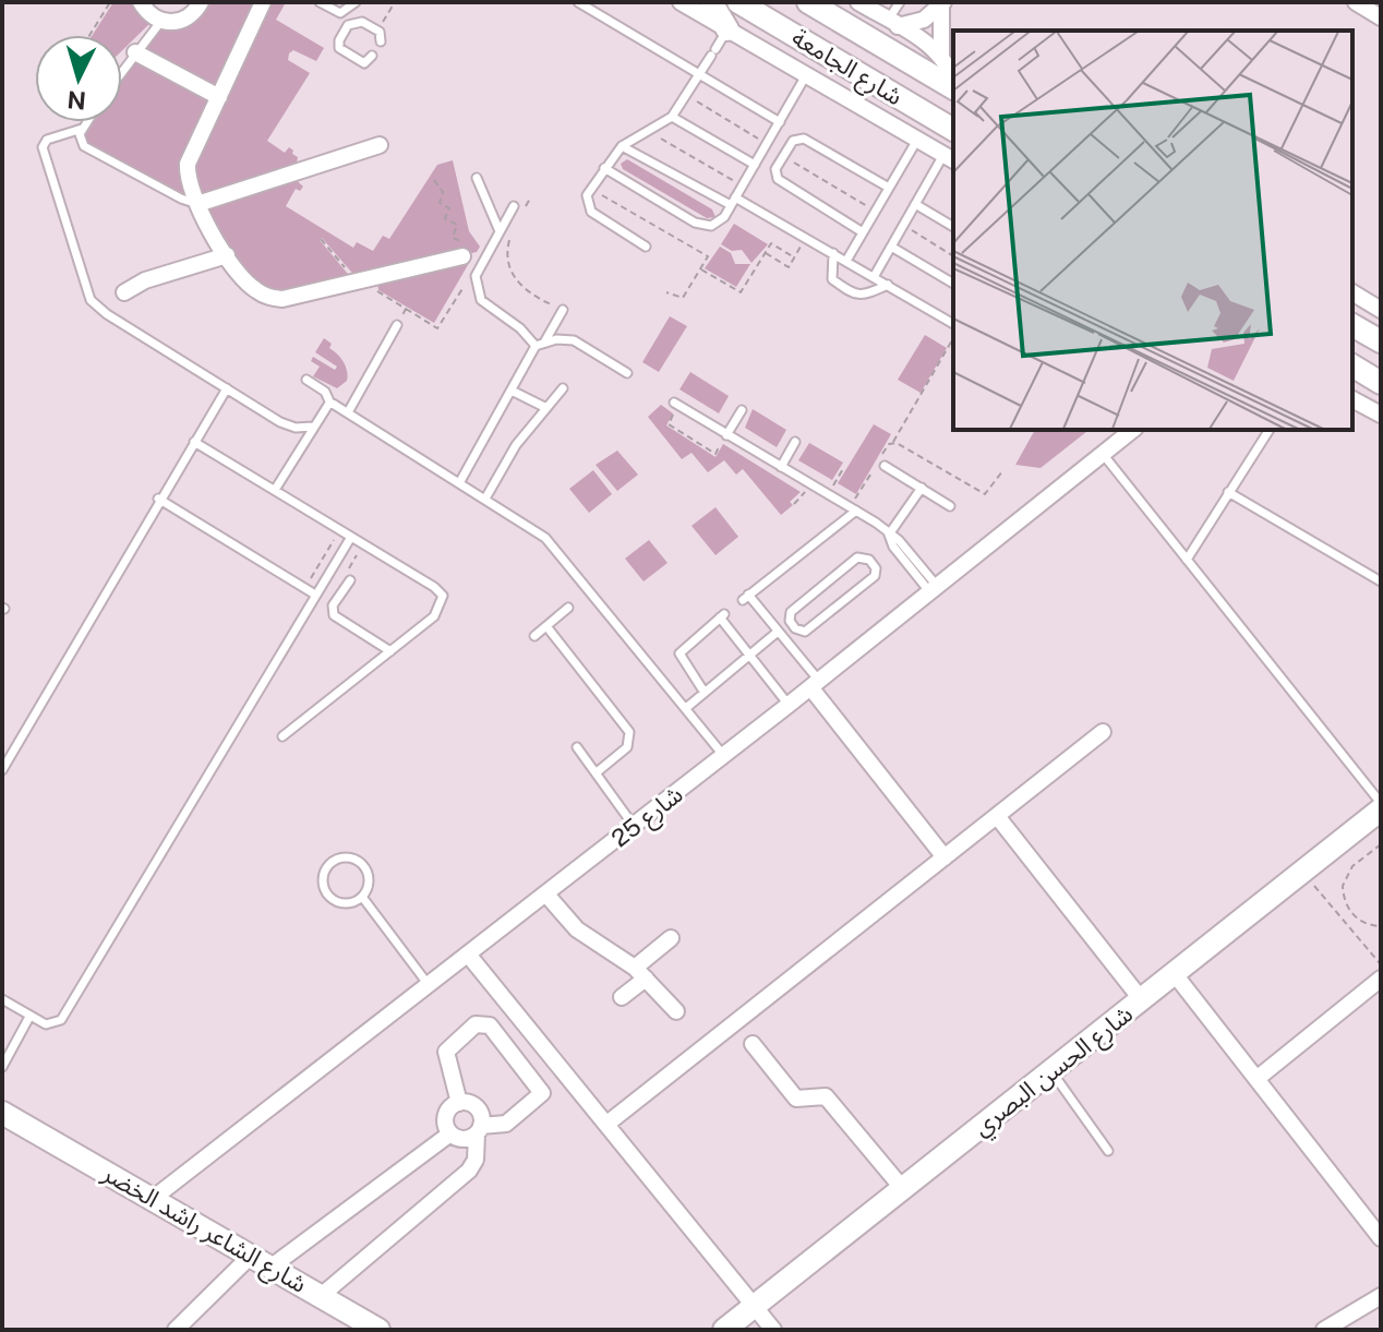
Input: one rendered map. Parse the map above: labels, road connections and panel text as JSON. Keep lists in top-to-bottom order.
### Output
{
  "streets": {
    "street": [
      "شارع الجامعة",
      "شارع 25",
      "شارع الحسن البصري",
      "شارع الشاعر راشد الخضر"
    ]
  },
  "crossings": [
    ["شارع 25", "شارع الشاعر راشد الخضر"]
  ],
  "north": "bottom"
}
